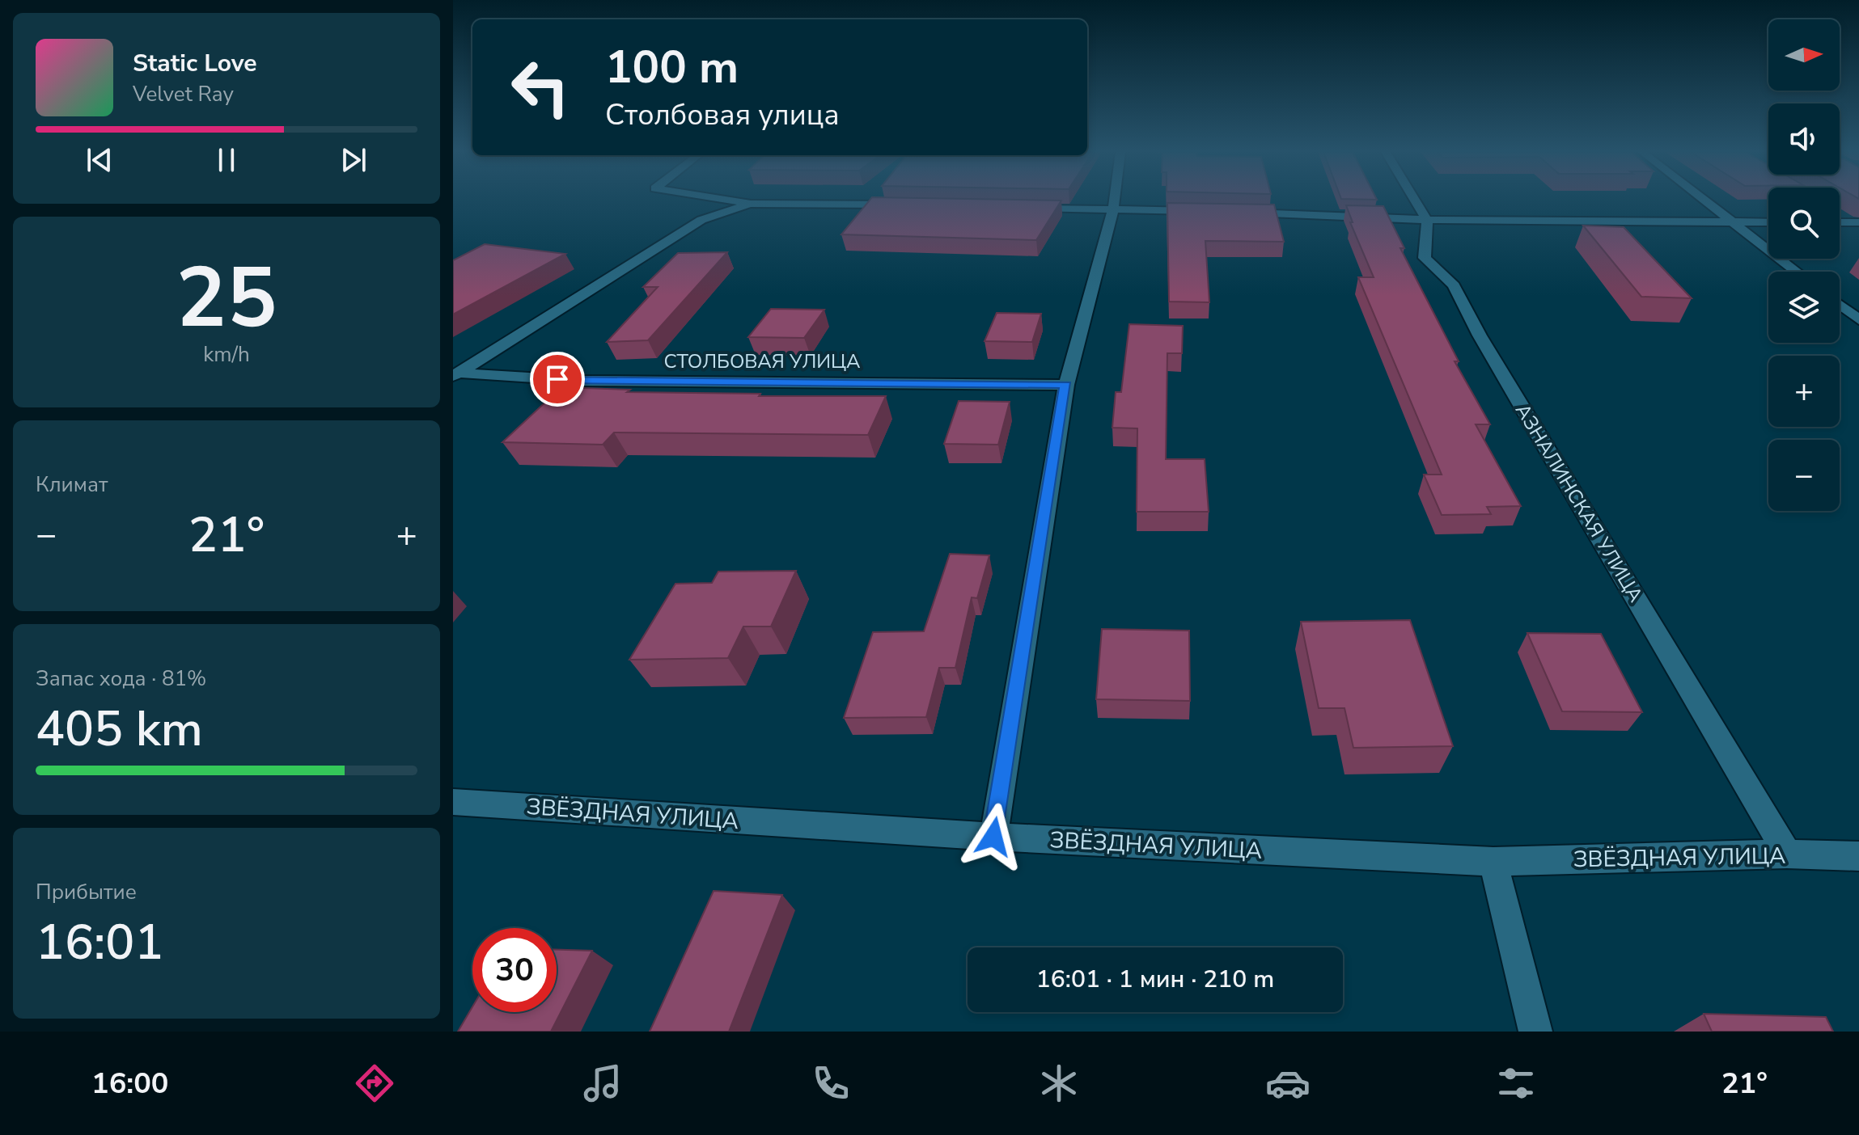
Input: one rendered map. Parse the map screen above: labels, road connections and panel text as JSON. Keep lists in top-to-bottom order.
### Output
{
  "streets": {
    "street": ["СТОЛБОВАЯ УЛИЦА", "АЗНАЛИНСКАЯ УЛИЦА", "ЗВЁЗДНАЯ УЛИЦА"]
  },
  "crossings": [
    ["АЗНАЛИНСКАЯ УЛИЦА", "ЗВЁЗДНАЯ УЛИЦА"]
  ],
  "north": "right",
  "page": {
    "map_buttons": ["+", "−"],
    "turn": ["100 m", "Столбовая улица"],
    "song": ["Static Love", "Velvet Ray"],
    "tile": [
      ["25", "km/h"],
      "Климат",
      ["Запас хода · 81%", "405 km"],
      ["Прибытие", "16:01"]
    ],
    "heat": ["−", "21°", "+"],
    "limit": "30",
    "trip": "16:01 · 1 мин · 210 m",
    "tabs": ["16:00", "21°"]
  }
}
